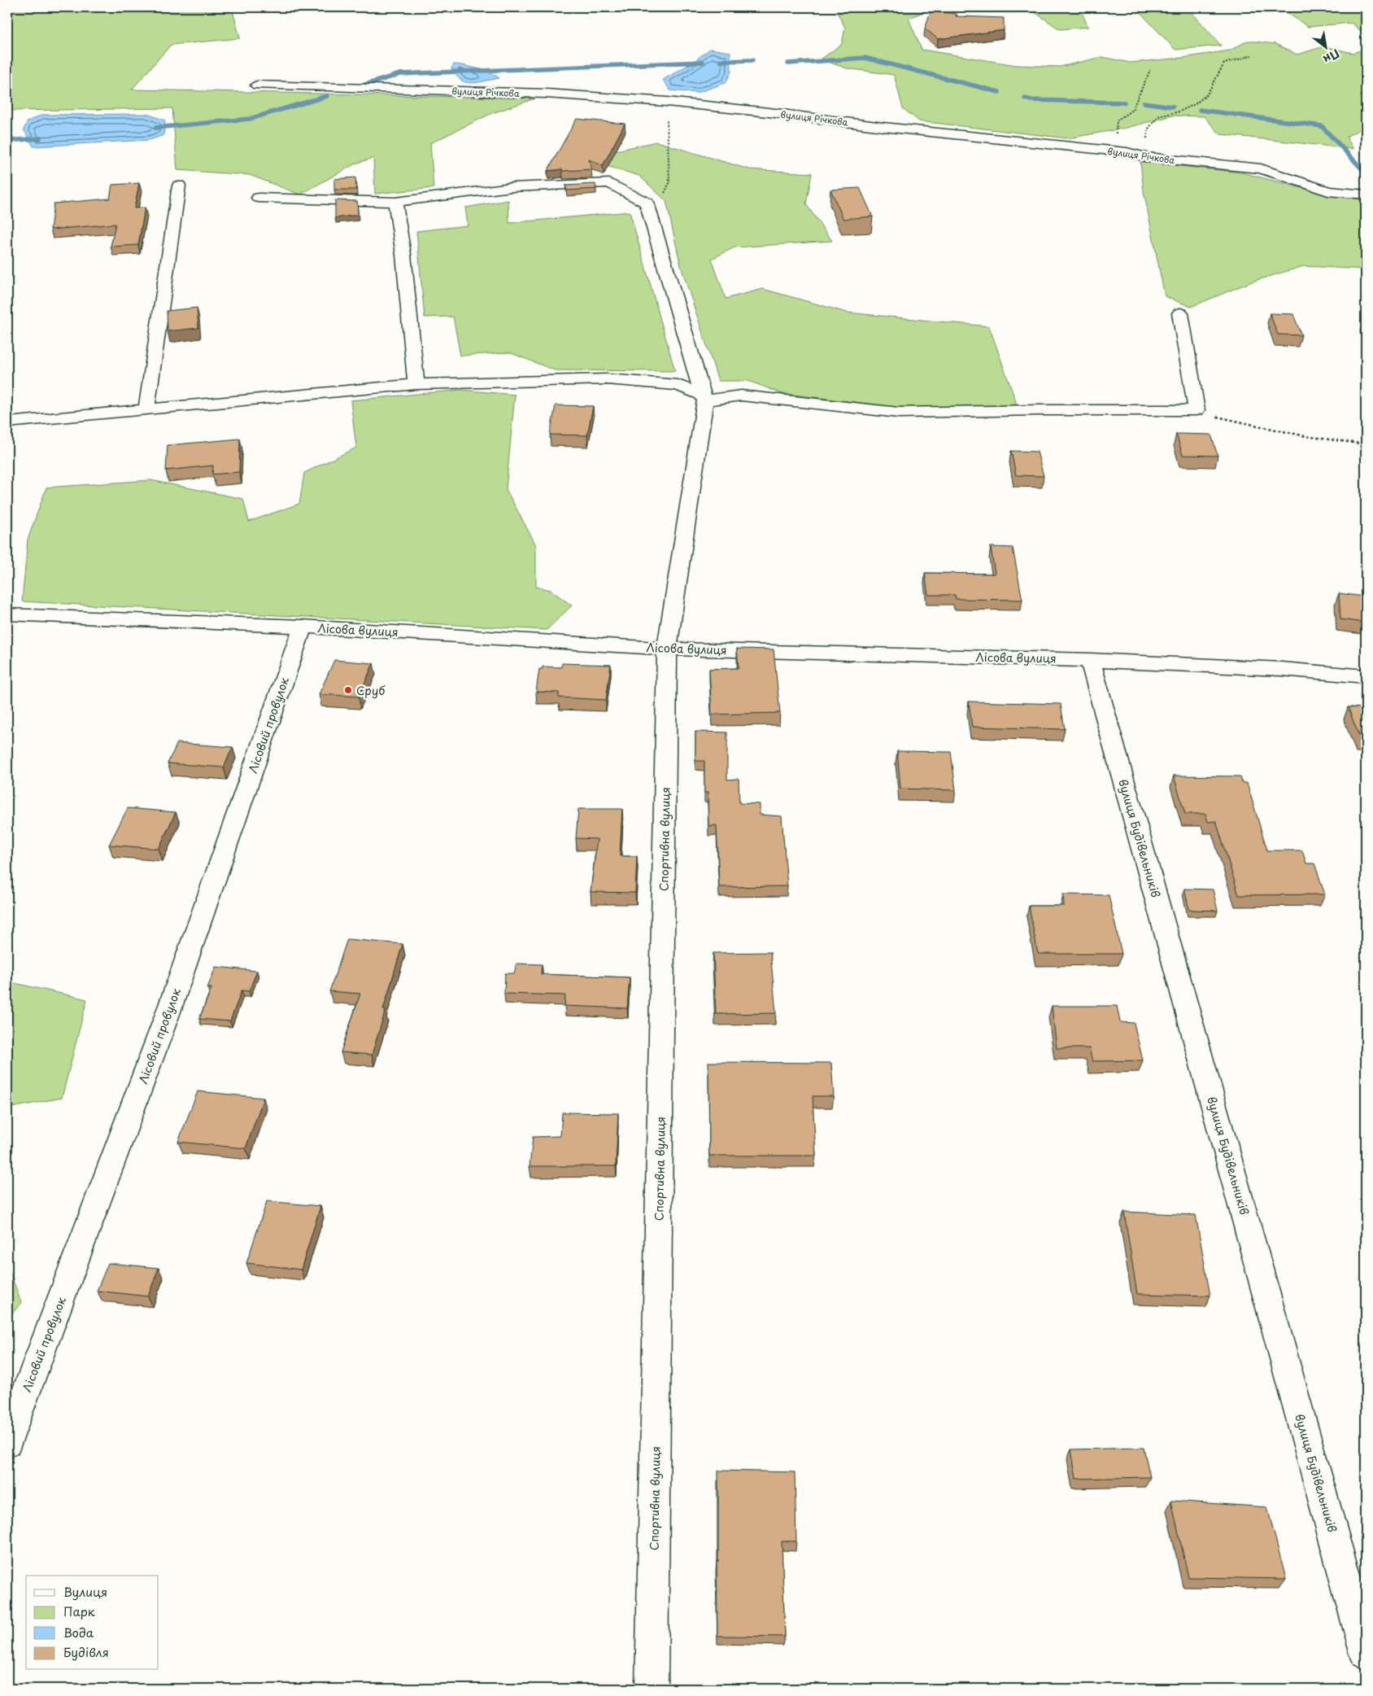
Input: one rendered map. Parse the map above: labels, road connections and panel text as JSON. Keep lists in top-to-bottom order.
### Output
{
  "streets": {
    "street": [
      "вулиця Річкова",
      "Лісова вулиця",
      "Лісовий провулок",
      "вулиця Будівельників",
      "Спортивна вулиця"
    ]
  },
  "crossings": [
    ["Лісова вулиця", "Лісовий провулок"],
    ["Лісова вулиця", "вулиця Будівельників"],
    ["Лісова вулиця", "Спортивна вулиця"]
  ],
  "places": ["Сруб"],
  "legend": [
    "Вулиця",
    "Парк",
    "Вода",
    "Будівля"
  ],
  "north": "bottom right"
}
